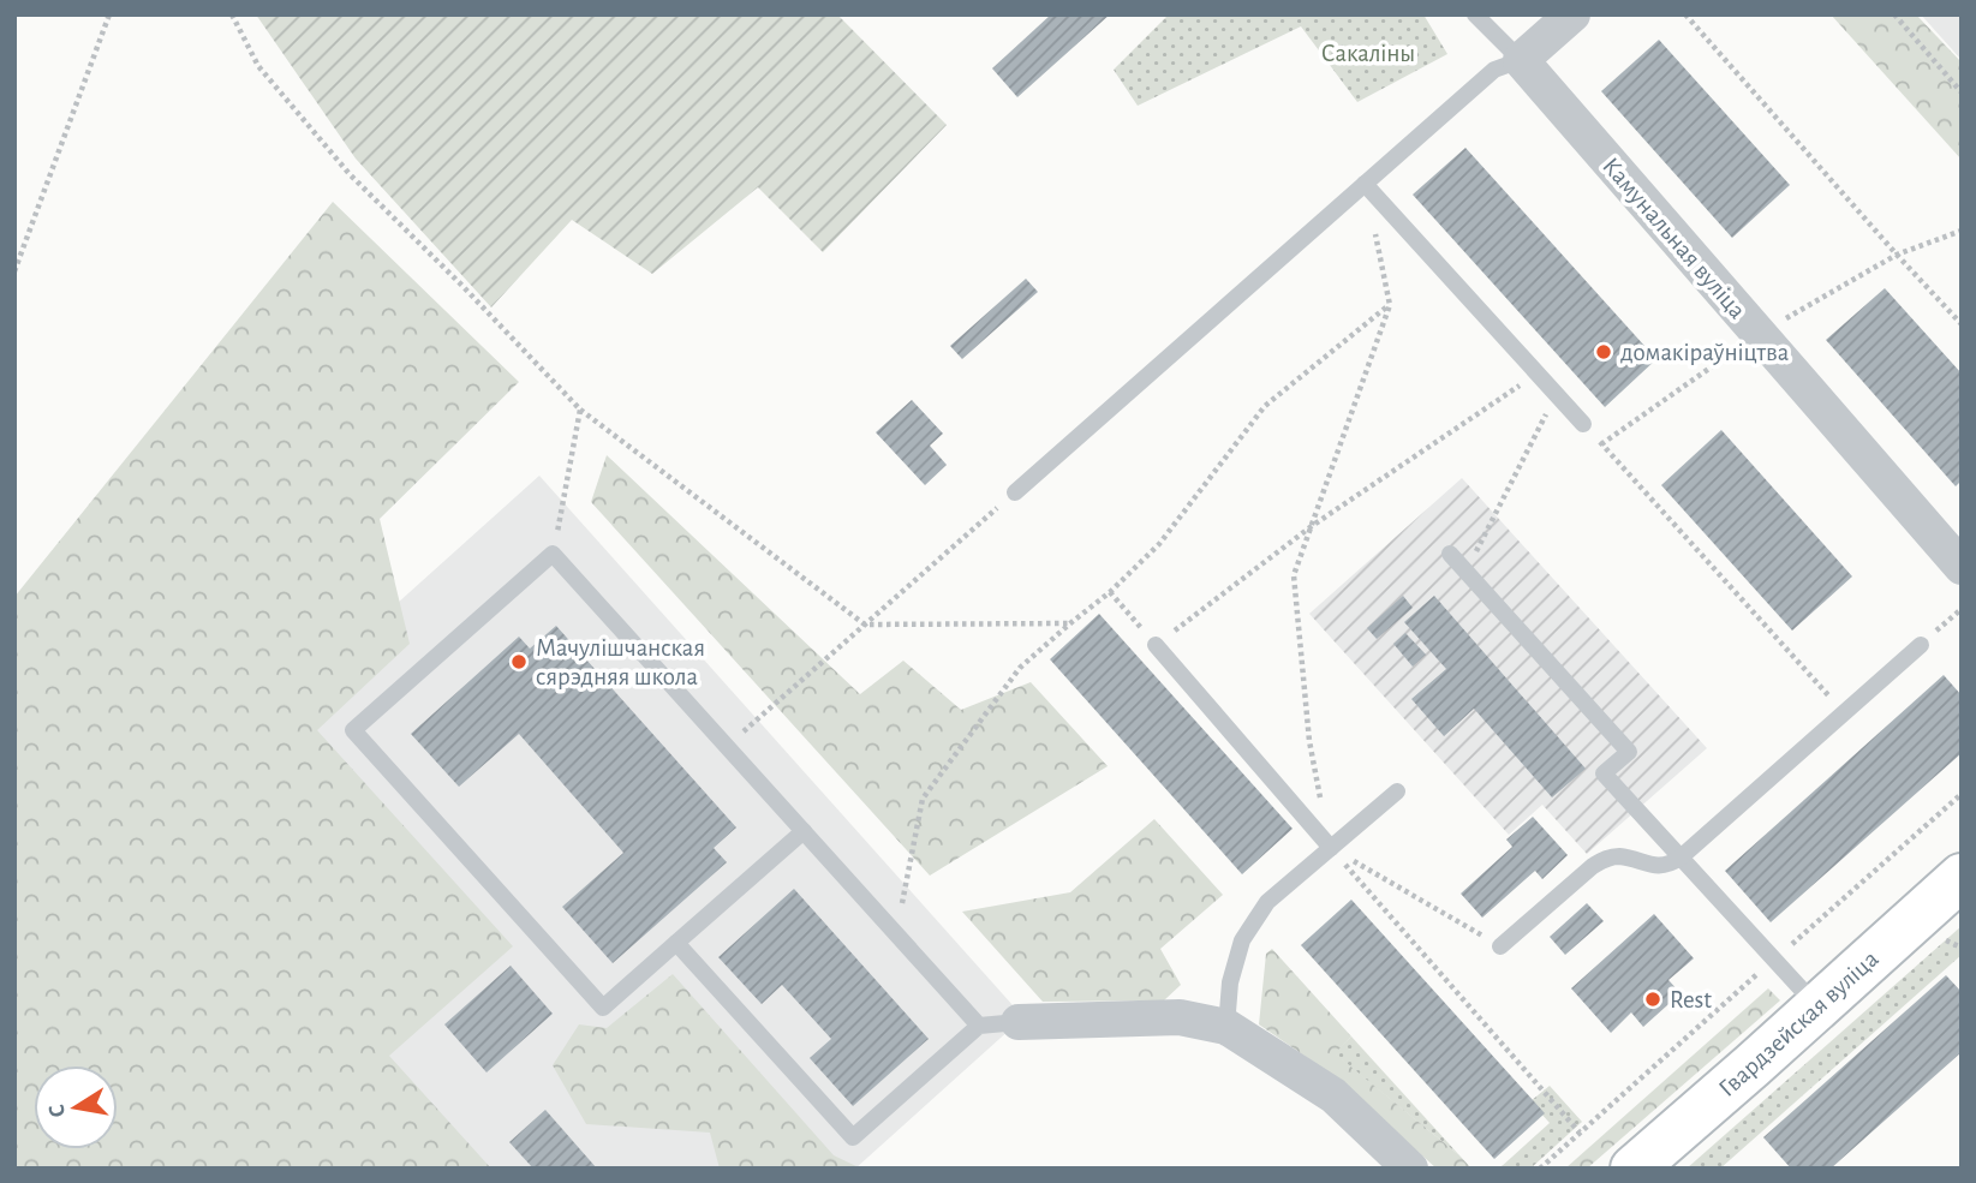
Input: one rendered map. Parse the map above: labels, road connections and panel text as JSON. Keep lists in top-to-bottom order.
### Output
{
  "streets": {
    "street": ["Камунальная вуліца", "Гвардзейская вуліца"]
  },
  "parks": ["Сакаліны"],
  "places": ["домакіраўніцтва", "Мачулішчанская сярэдняя школа", "Rest"],
  "north": "left"
}
